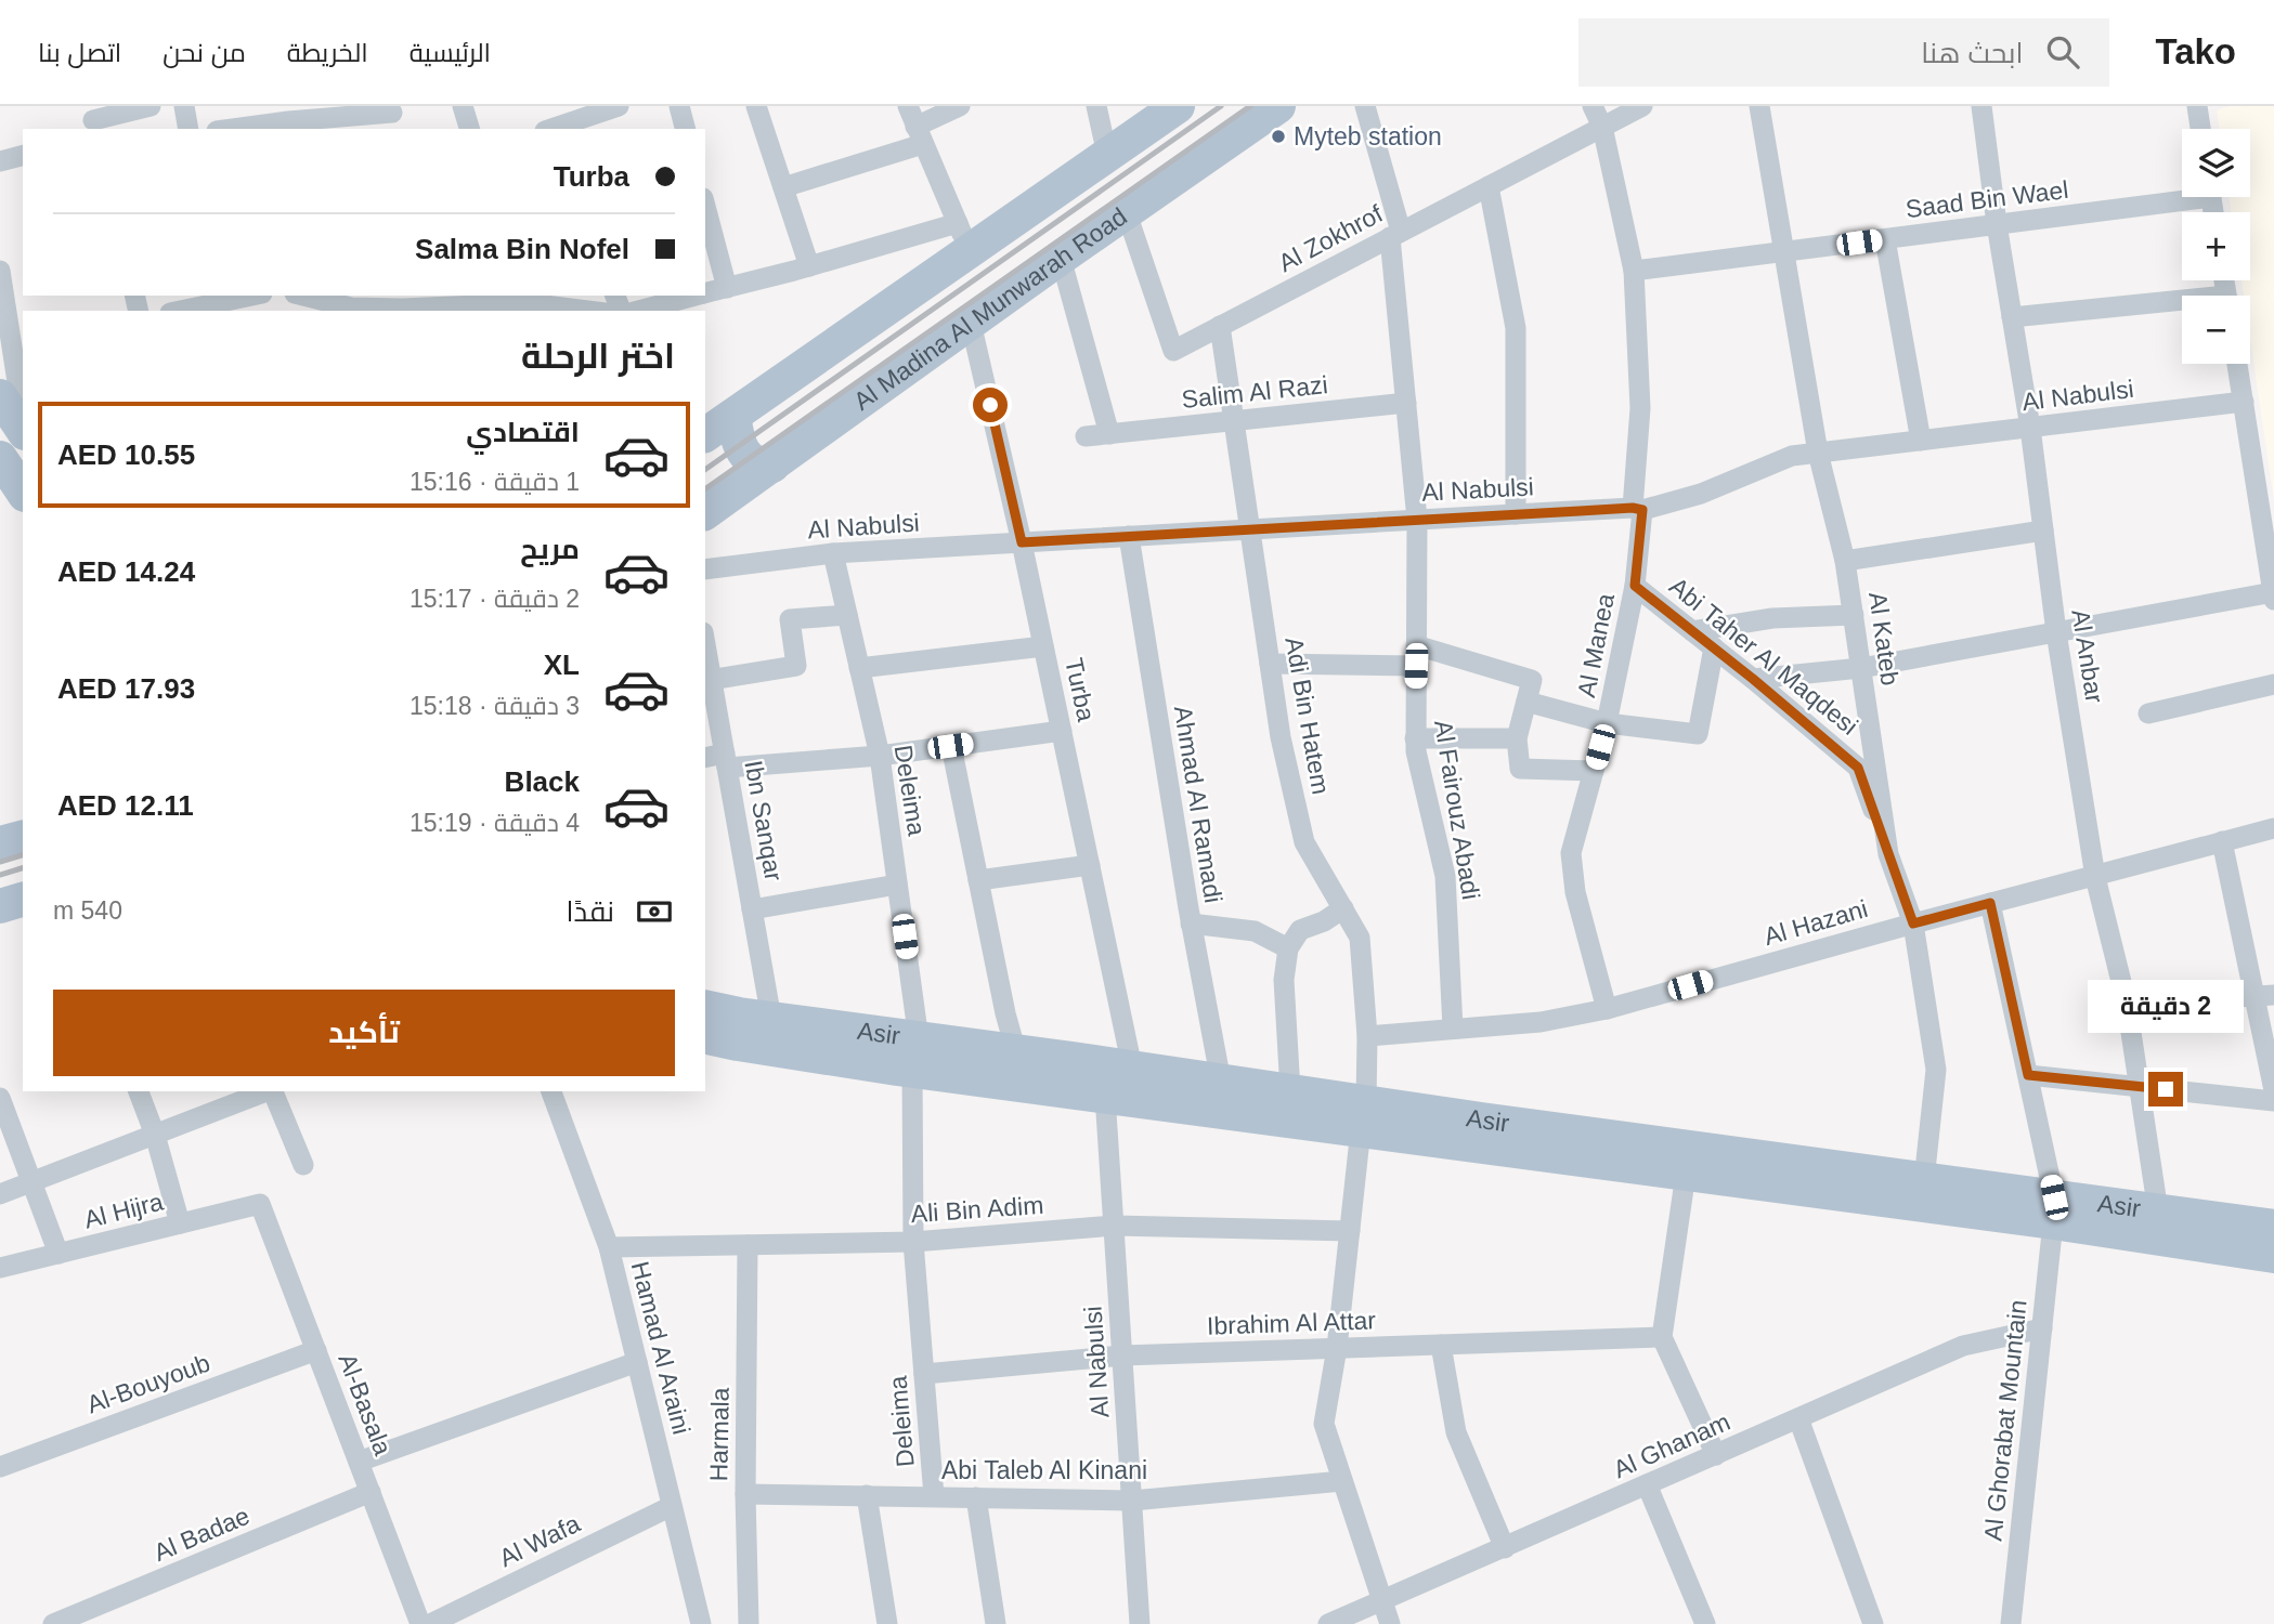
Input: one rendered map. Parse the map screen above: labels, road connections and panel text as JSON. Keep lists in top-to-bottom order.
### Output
{
  "streets": {
    "main road": ["Al Madina Al Munwarah Road", "Asir"],
    "street": [
      "Saad Bin Wael",
      "Al Zokhrof",
      "Salim Al Razi",
      "Al Nabulsi",
      "Al Kateb",
      "Al Manea",
      "Abi Taher Al Maqdesi",
      "Al Anbar",
      "Turba",
      "Adi Bin Hatem",
      "Deleima",
      "Ahmad Al Ramadi",
      "Al Fairouz Abadi",
      "Ibn Sanqar",
      "Al Hazani",
      "Ali Bin Adim",
      "Al Hijra",
      "Ibrahim Al Attar",
      "Hamad Al Araini",
      "Al-Bouyoub",
      "Al-Basala",
      "Al Ghorabat Mountain",
      "Harmala",
      "Al Ghanam",
      "Abi Taleb Al Kinani",
      "Al Badae",
      "Al Wafa"
    ]
  },
  "crossings": [
    ["Saad Bin Wael", "Al Kateb"],
    ["Saad Bin Wael", "Al Manea"],
    ["Saad Bin Wael", "Al Anbar"],
    ["Al Zokhrof", "Al Madina Al Munwarah Road"],
    ["Al Zokhrof", "Al Manea"],
    ["Al Zokhrof", "Adi Bin Hatem"],
    ["Al Zokhrof", "Al Fairouz Abadi"],
    ["Al Madina Al Munwarah Road", "Turba"],
    ["Salim Al Razi", "Adi Bin Hatem"],
    ["Salim Al Razi", "Al Fairouz Abadi"],
    ["Al Nabulsi", "Al Kateb"],
    ["Al Nabulsi", "Al Manea"],
    ["Al Nabulsi", "Al Anbar"],
    ["Al Nabulsi", "Turba"],
    ["Al Nabulsi", "Adi Bin Hatem"],
    ["Al Nabulsi", "Deleima"],
    ["Al Nabulsi", "Ahmad Al Ramadi"],
    ["Al Nabulsi", "Al Fairouz Abadi"],
    ["Al Nabulsi", "Asir"],
    ["Al Nabulsi", "Ali Bin Adim"],
    ["Al Nabulsi", "Ibrahim Al Attar"],
    ["Al Nabulsi", "Abi Taleb Al Kinani"],
    ["Al Kateb", "Abi Taher Al Maqdesi"],
    ["Al Kateb", "Al Hazani"],
    ["Al Kateb", "Asir"],
    ["Al Manea", "Abi Taher Al Maqdesi"],
    ["Al Manea", "Al Hazani"],
    ["Al Anbar", "Al Hazani"],
    ["Al Anbar", "Asir"],
    ["Turba", "Asir"],
    ["Adi Bin Hatem", "Al Hazani"],
    ["Adi Bin Hatem", "Asir"],
    ["Adi Bin Hatem", "Ali Bin Adim"],
    ["Adi Bin Hatem", "Ibrahim Al Attar"],
    ["Adi Bin Hatem", "Al Ghanam"],
    ["Adi Bin Hatem", "Abi Taleb Al Kinani"],
    ["Deleima", "Asir"],
    ["Deleima", "Ali Bin Adim"],
    ["Deleima", "Ibrahim Al Attar"],
    ["Deleima", "Abi Taleb Al Kinani"],
    ["Ahmad Al Ramadi", "Asir"],
    ["Al Fairouz Abadi", "Al Hazani"],
    ["Ibn Sanqar", "Asir"],
    ["Al Hazani", "Al Ghorabat Mountain"],
    ["Asir", "Al Ghorabat Mountain"],
    ["Ali Bin Adim", "Hamad Al Araini"],
    ["Ali Bin Adim", "Harmala"],
    ["Al Hijra", "Al-Basala"],
    ["Hamad Al Araini", "Al Wafa"],
    ["Al-Bouyoub", "Al-Basala"],
    ["Al-Basala", "Al Badae"],
    ["Al Ghorabat Mountain", "Al Ghanam"],
    ["Harmala", "Abi Taleb Al Kinani"]
  ],
  "places": ["Myteb station"],
  "page": {
    "header": "Tako",
    "search": "ابحث هنا",
    "nav": [
      "الرئيسية",
      "الخريطة",
      "من نحن",
      "اتصل بنا"
    ],
    "map_buttons": ["+", "−"],
    "banner": ["Turba", "Salma Bin Nofel"],
    "heading": "اختر الرحلة",
    "list": [
      {
        "name": "اقتصادي",
        "note": "1 دقيقة · 15:16",
        "value": "AED 10.55"
      },
      {
        "name": "مريح",
        "note": "2 دقيقة · 15:17",
        "value": "AED 14.24"
      },
      {
        "name": "XL",
        "note": "3 دقيقة · 15:18",
        "value": "AED 17.93"
      },
      {
        "name": "Black",
        "note": "4 دقيقة · 15:19",
        "value": "AED 12.11"
      }
    ],
    "pay": ["نقدًا", "540 m"],
    "buttons": "تأكيد",
    "bubble": "2 دقيقة"
  }
}
